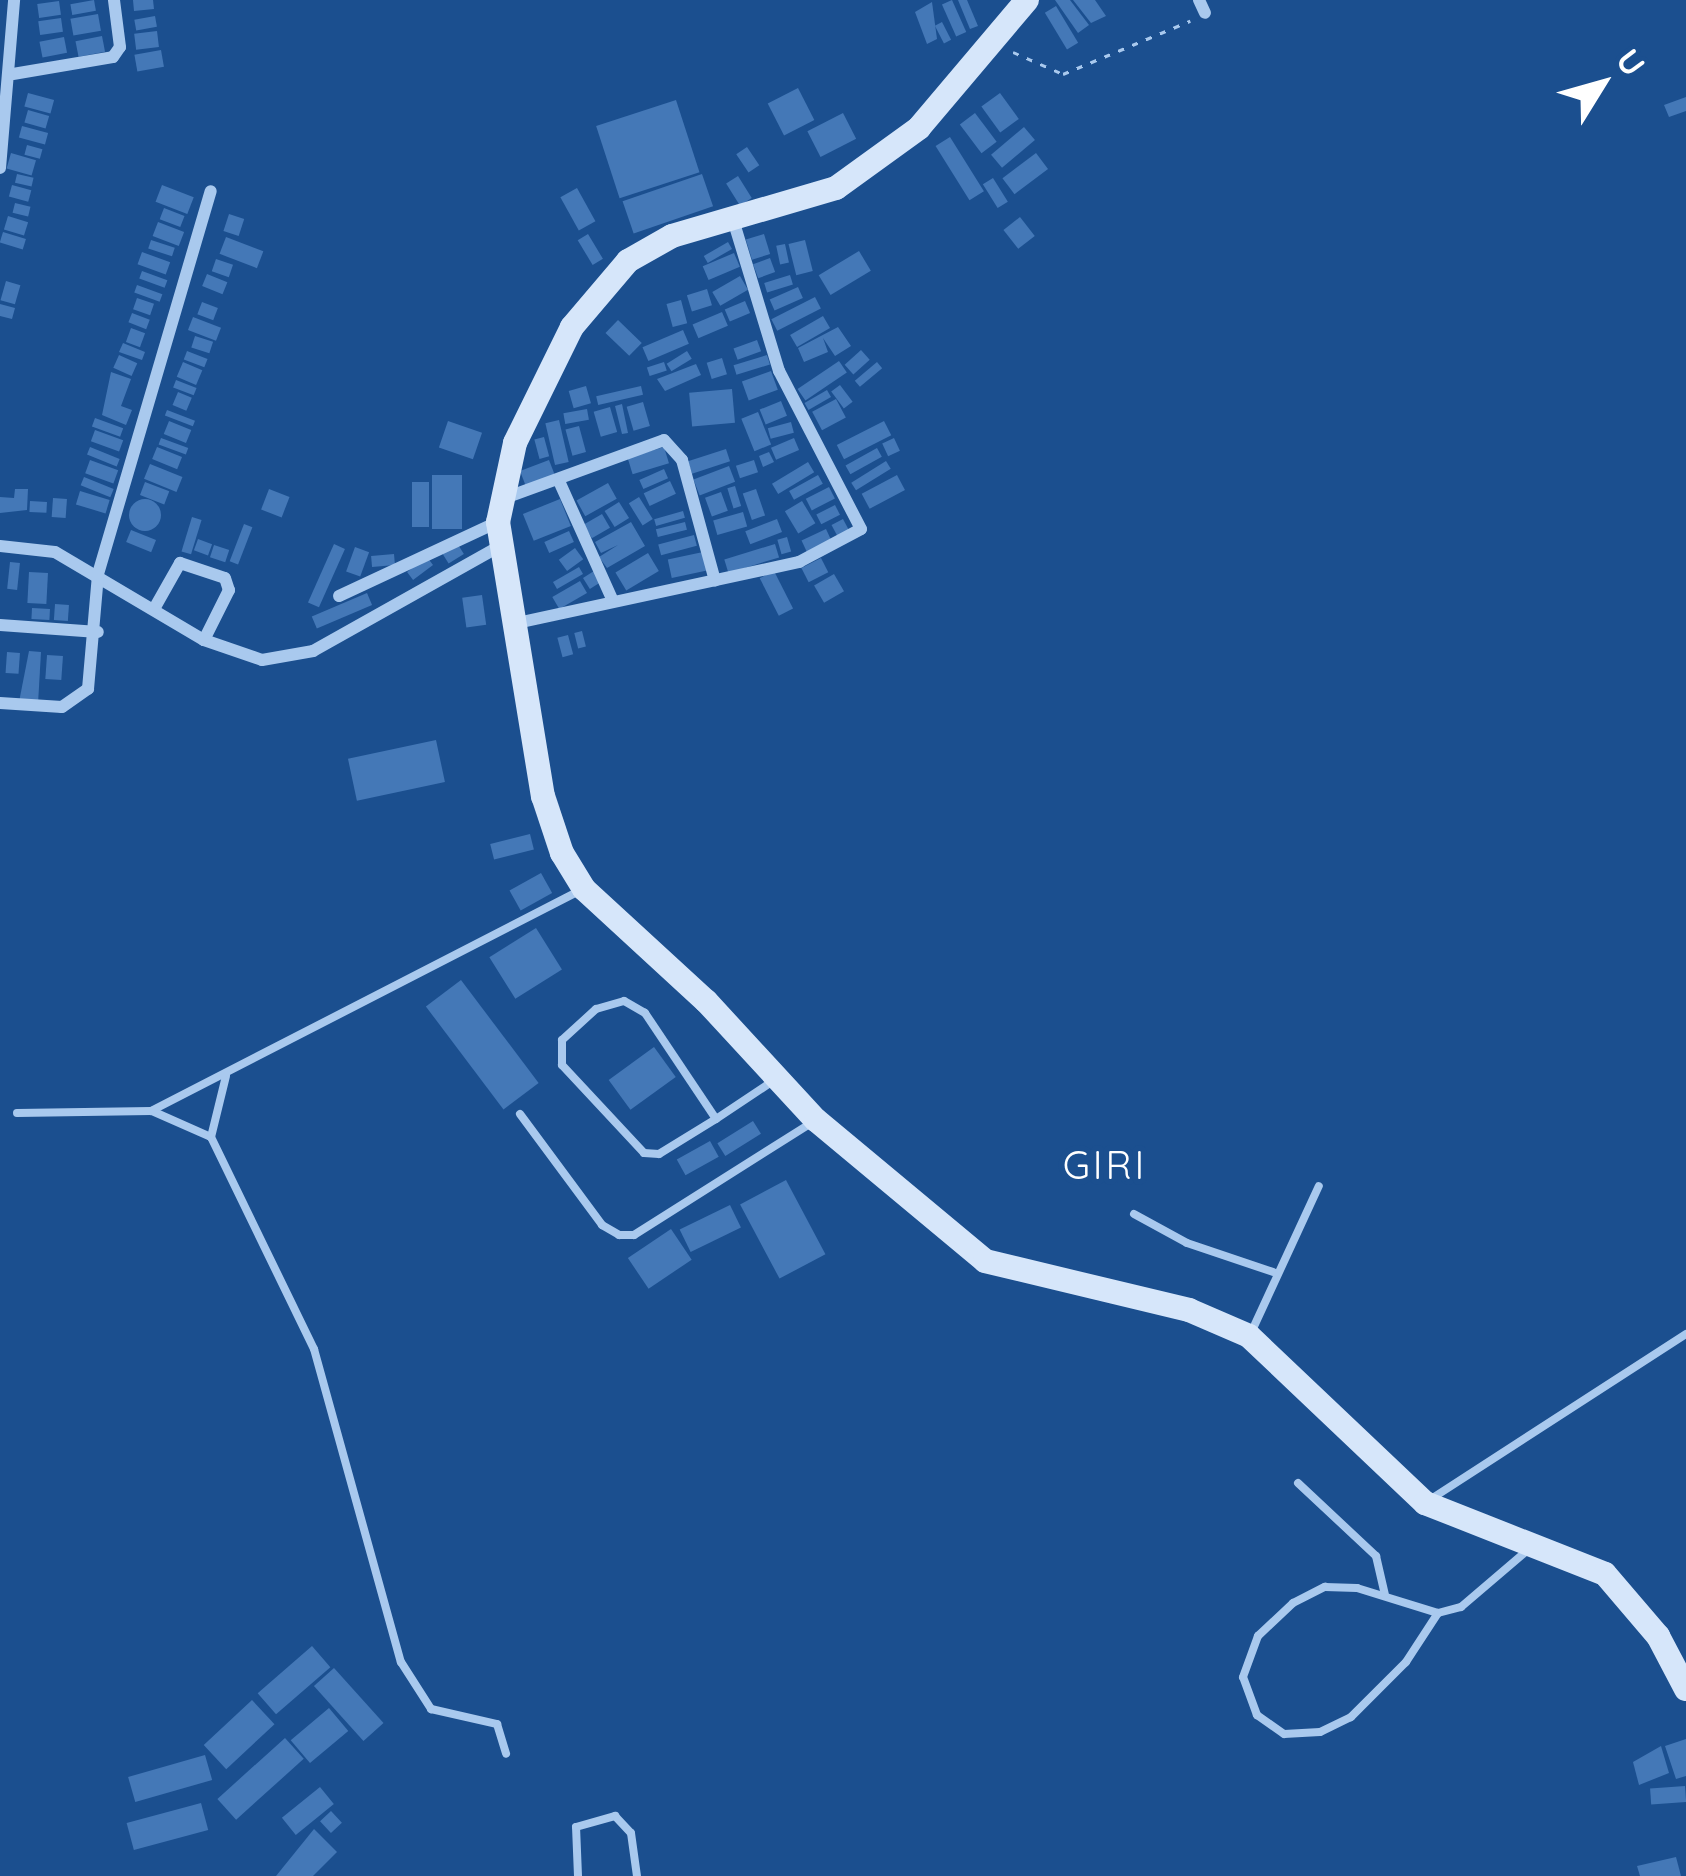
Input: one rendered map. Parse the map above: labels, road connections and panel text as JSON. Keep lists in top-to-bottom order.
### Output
{
  "districts": ["GIRI"],
  "north": "top right"
}
